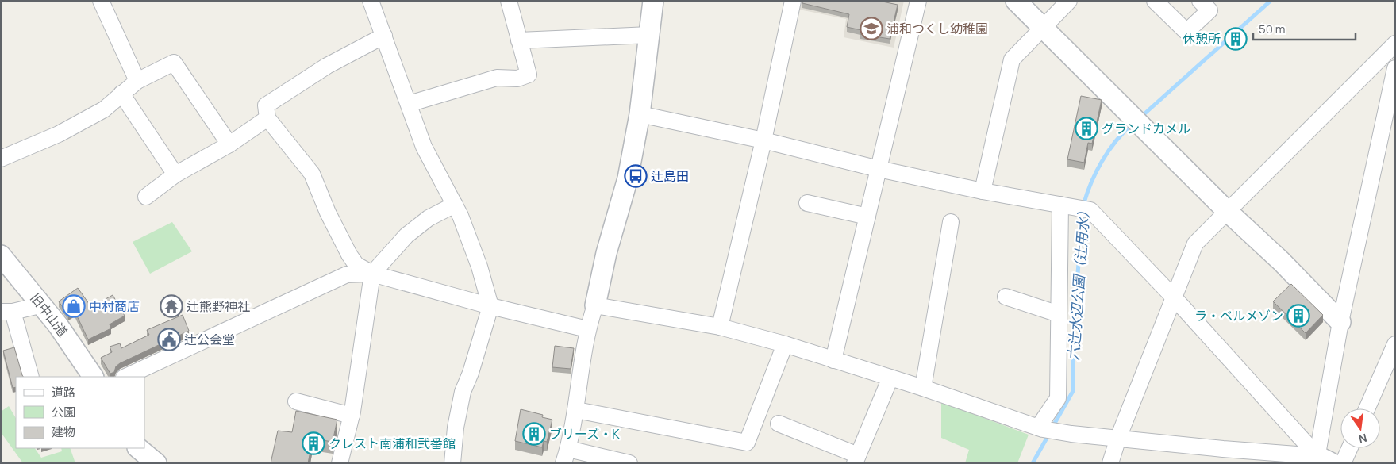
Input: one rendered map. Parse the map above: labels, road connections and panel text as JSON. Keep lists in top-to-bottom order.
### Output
{
  "streets": {
    "street": ["旧中山道"]
  },
  "water": ["六辻水辺公園（辻用水）"],
  "places": {
    "school or university": ["浦和つくし幼稚園"],
    "building": [
      "休憩所",
      "グランドカメル",
      "ラ・ベルメゾン",
      "ブリーズ・K",
      "クレスト南浦和弐番館"
    ],
    "bus stop": ["辻島田"],
    "shop": ["中村商店"],
    "temple": ["辻熊野神社"],
    "public building": ["辻公会堂"]
  },
  "legend": ["道路", "公園", "建物"],
  "scale_bar": "50 m",
  "north": "bottom"
}
